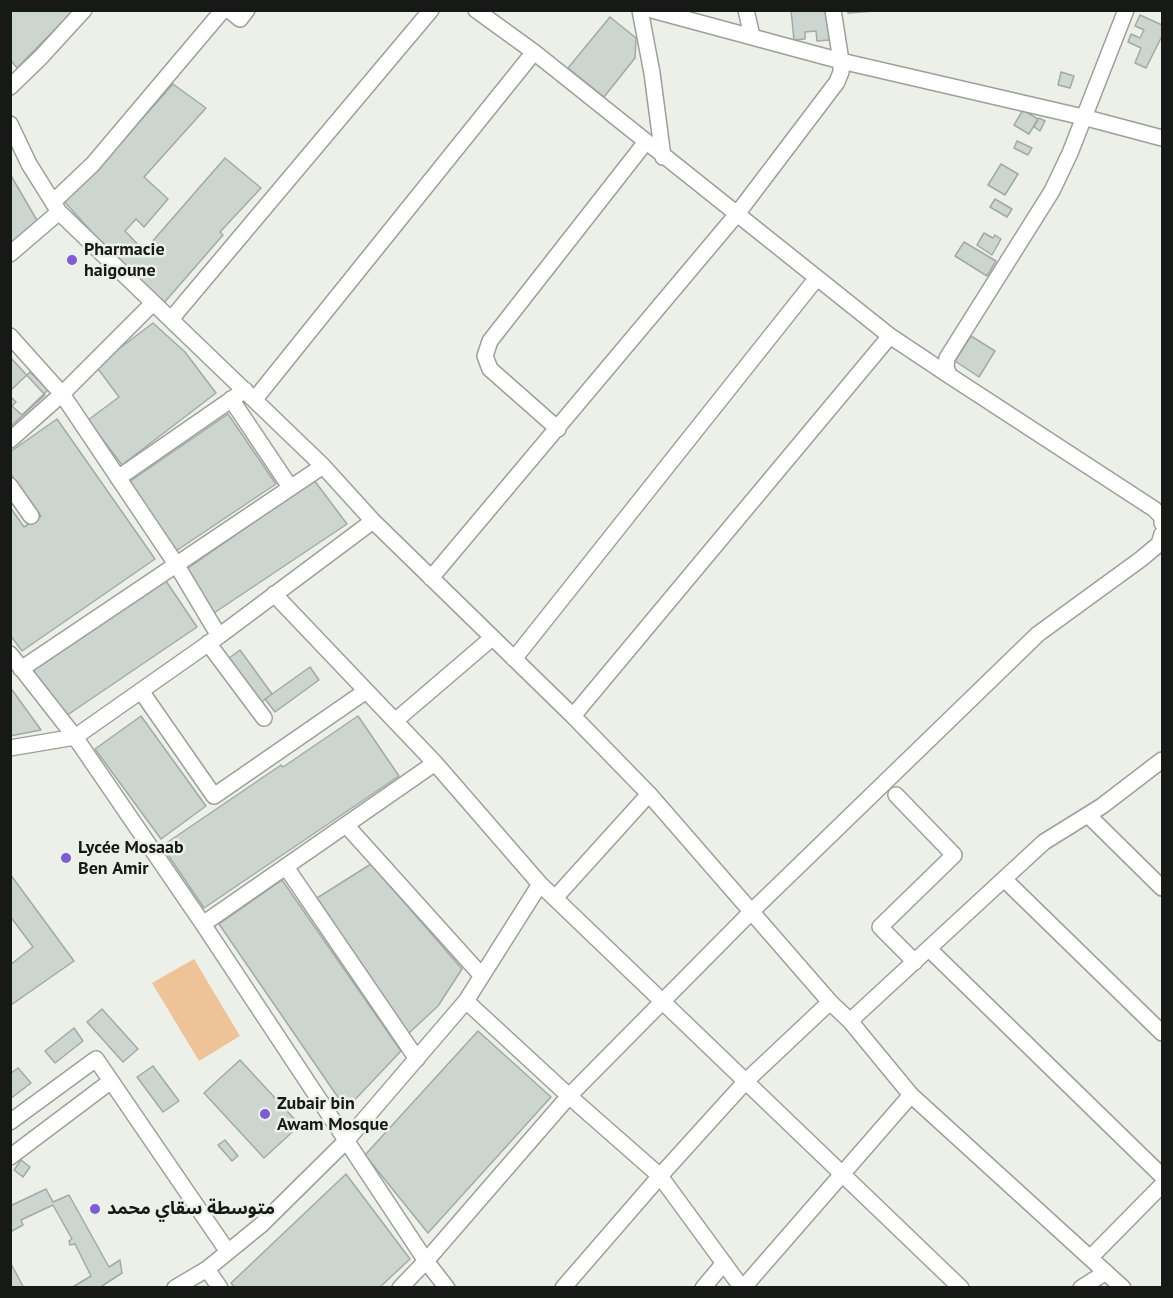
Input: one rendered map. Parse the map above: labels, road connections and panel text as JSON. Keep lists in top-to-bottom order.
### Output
{
  "places": [
    "Pharmacie haigoune",
    "Lycée Mosaab Ben Amir",
    "Zubair bin Awam Mosque",
    "متوسطة سقاي محمد"
  ]
}
